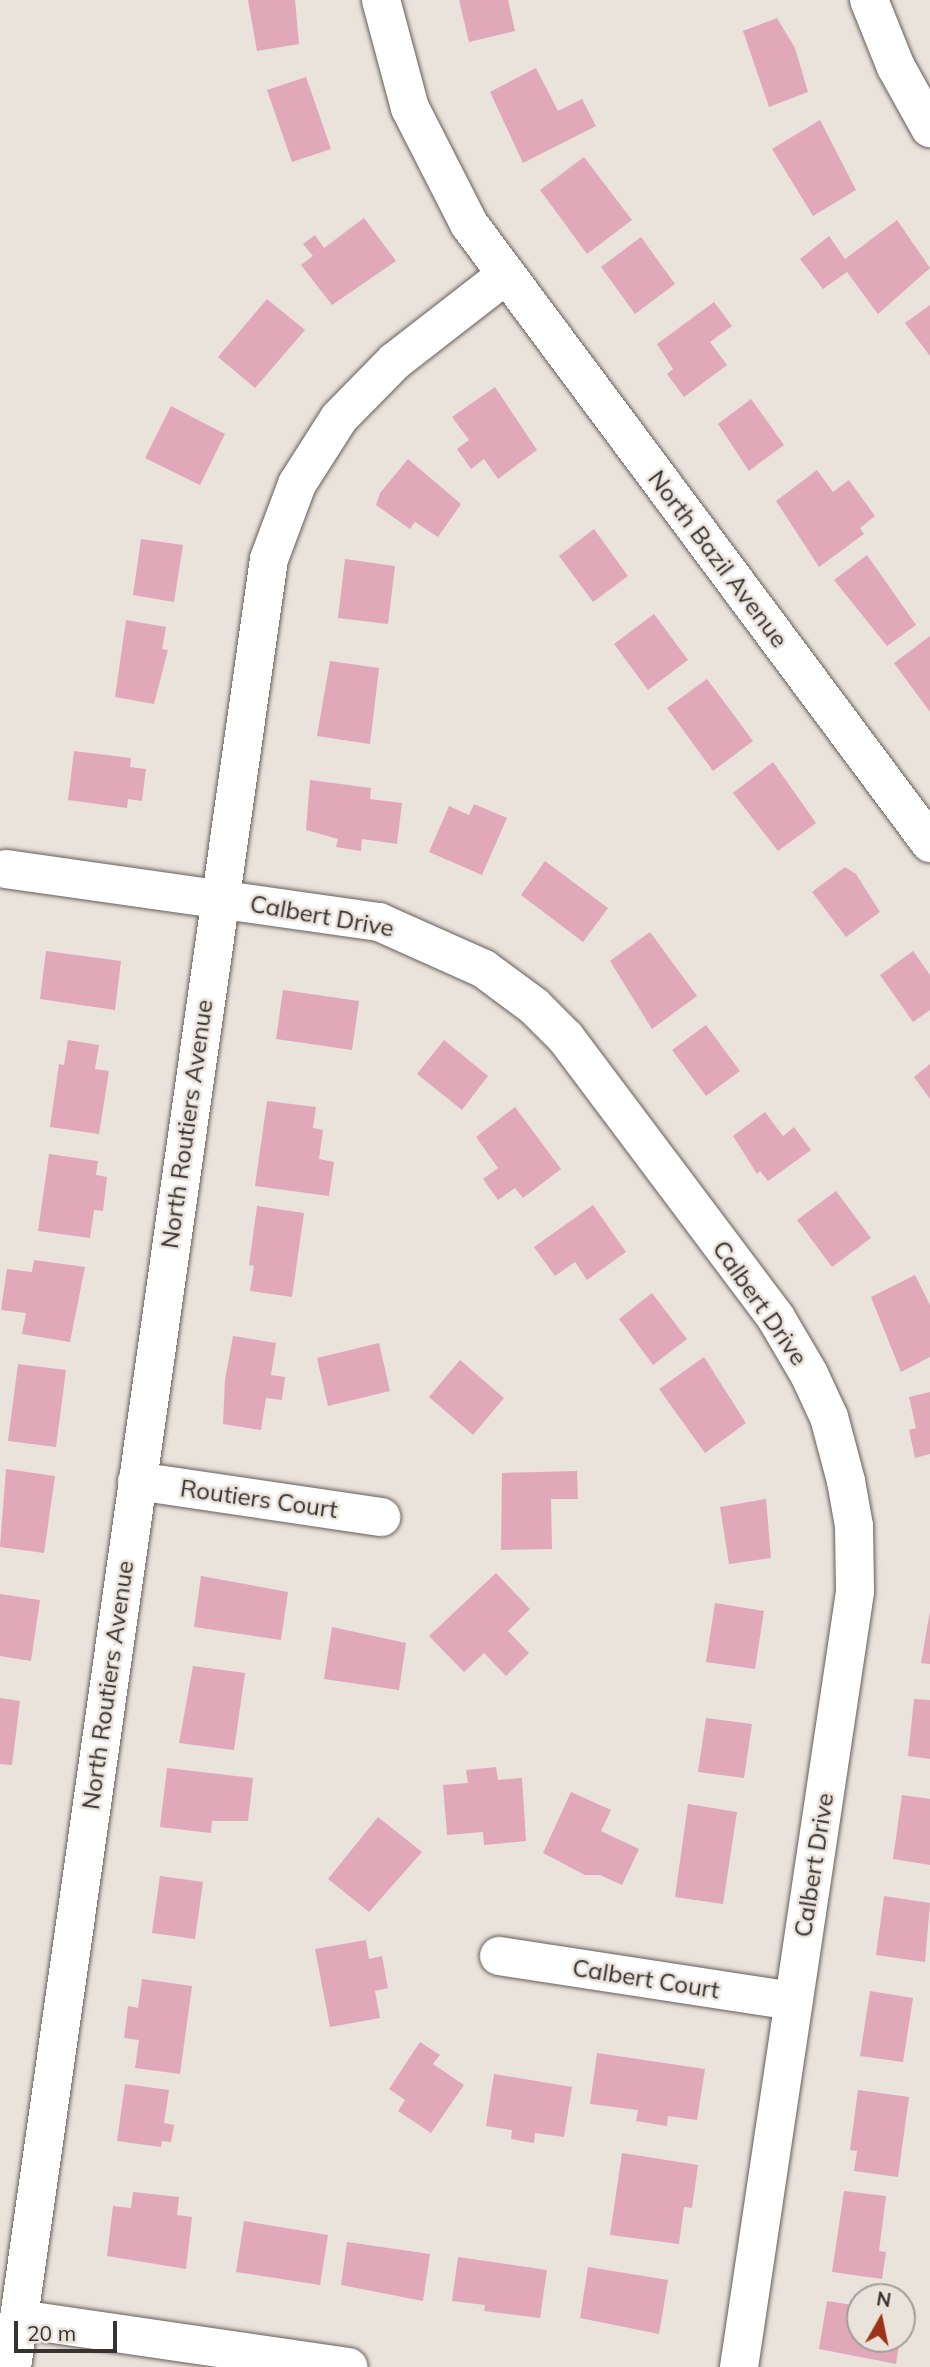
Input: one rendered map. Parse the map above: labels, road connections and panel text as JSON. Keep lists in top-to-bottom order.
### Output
{
  "streets": {
    "street": [
      "North Bazil Avenue",
      "Calbert Drive",
      "North Routiers Avenue",
      "Routiers Court",
      "Calbert Court"
    ]
  },
  "crossings": [
    ["North Bazil Avenue", "North Routiers Avenue"],
    ["Calbert Drive", "North Routiers Avenue"],
    ["Calbert Drive", "Calbert Court"],
    ["North Routiers Avenue", "Routiers Court"]
  ],
  "scale_bar": "20 m",
  "north": "top"
}
